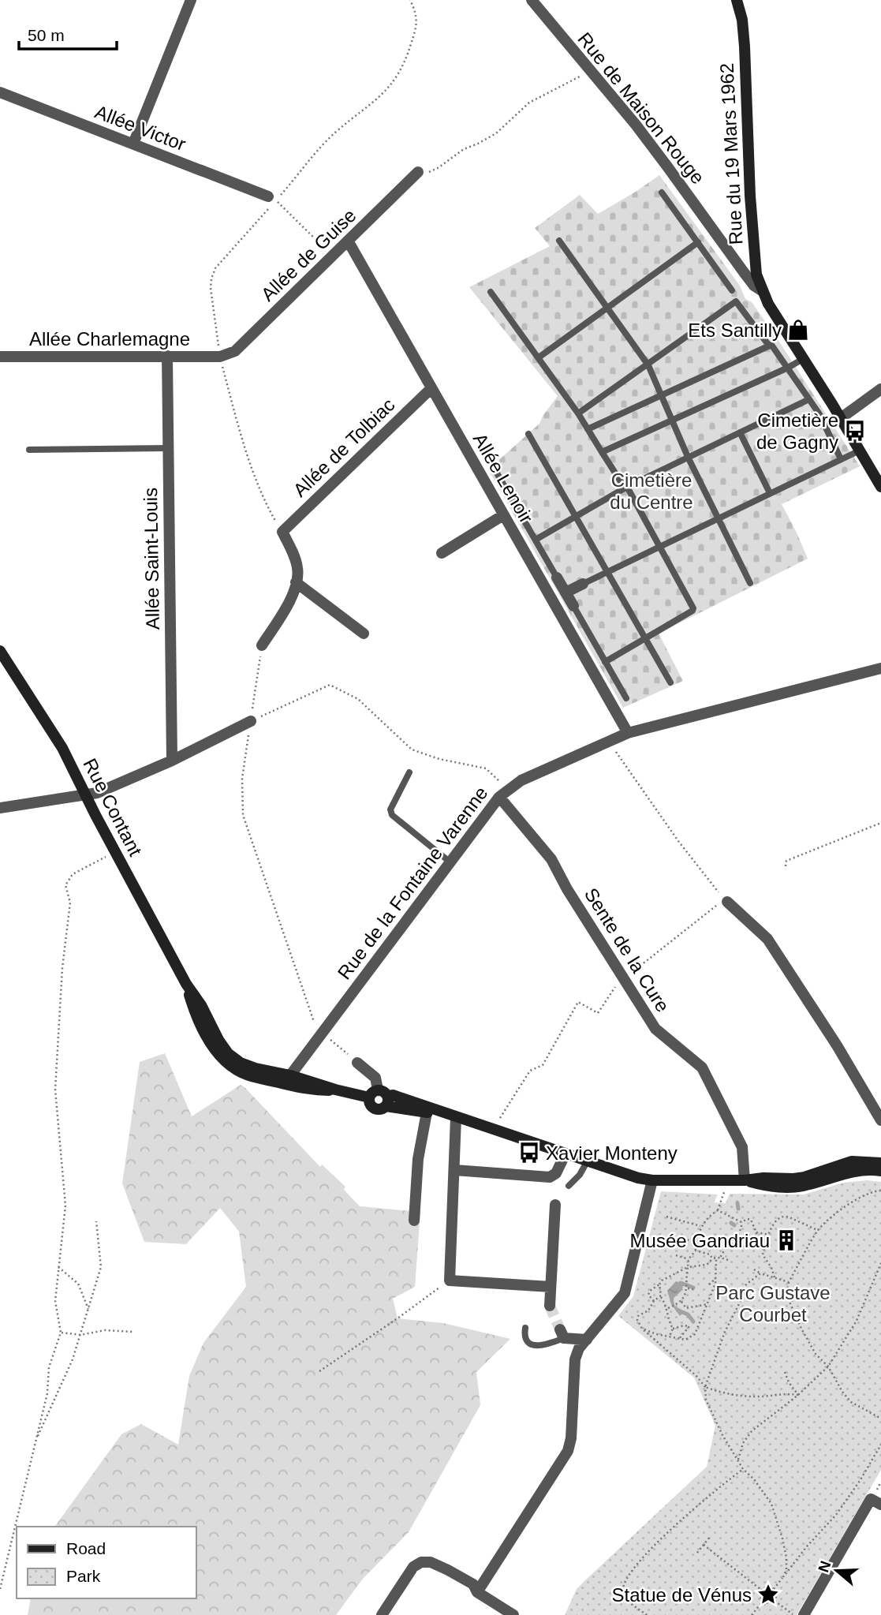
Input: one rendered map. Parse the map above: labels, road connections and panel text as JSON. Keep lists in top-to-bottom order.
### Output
{
  "streets": {
    "main road": ["Rue du 19 Mars 1962", "Rue Contant"],
    "street": [
      "Rue de Maison Rouge",
      "Allée Victor",
      "Allée de Guise",
      "Allée Charlemagne",
      "Allée de Tolbiac",
      "Allée Lenoir",
      "Allée Saint-Louis",
      "Rue de la Fontaine Varenne",
      "Sente de la Cure"
    ]
  },
  "crossings": [
    ["Rue de Maison Rouge", "Rue du 19 Mars 1962"],
    ["Allée de Guise", "Allée Charlemagne"],
    ["Allée de Guise", "Allée Lenoir"],
    ["Allée Charlemagne", "Allée Saint-Louis"],
    ["Allée de Tolbiac", "Allée Lenoir"],
    ["Allée Lenoir", "Rue de la Fontaine Varenne"],
    ["Rue Contant", "Rue de la Fontaine Varenne"],
    ["Rue de la Fontaine Varenne", "Sente de la Cure"]
  ],
  "parks": ["Cimetière du Centre", "Parc Gustave Courbet"],
  "places": {
    "shop": ["Ets Santilly"],
    "bus stop": ["Cimetière de Gagny", "Xavier Monteny"],
    "building": ["Musée Gandriau"],
    "place": ["Statue de Vénus"]
  },
  "legend": ["Road", "Park"],
  "scale_bar": "50 m",
  "north": "left"
}
